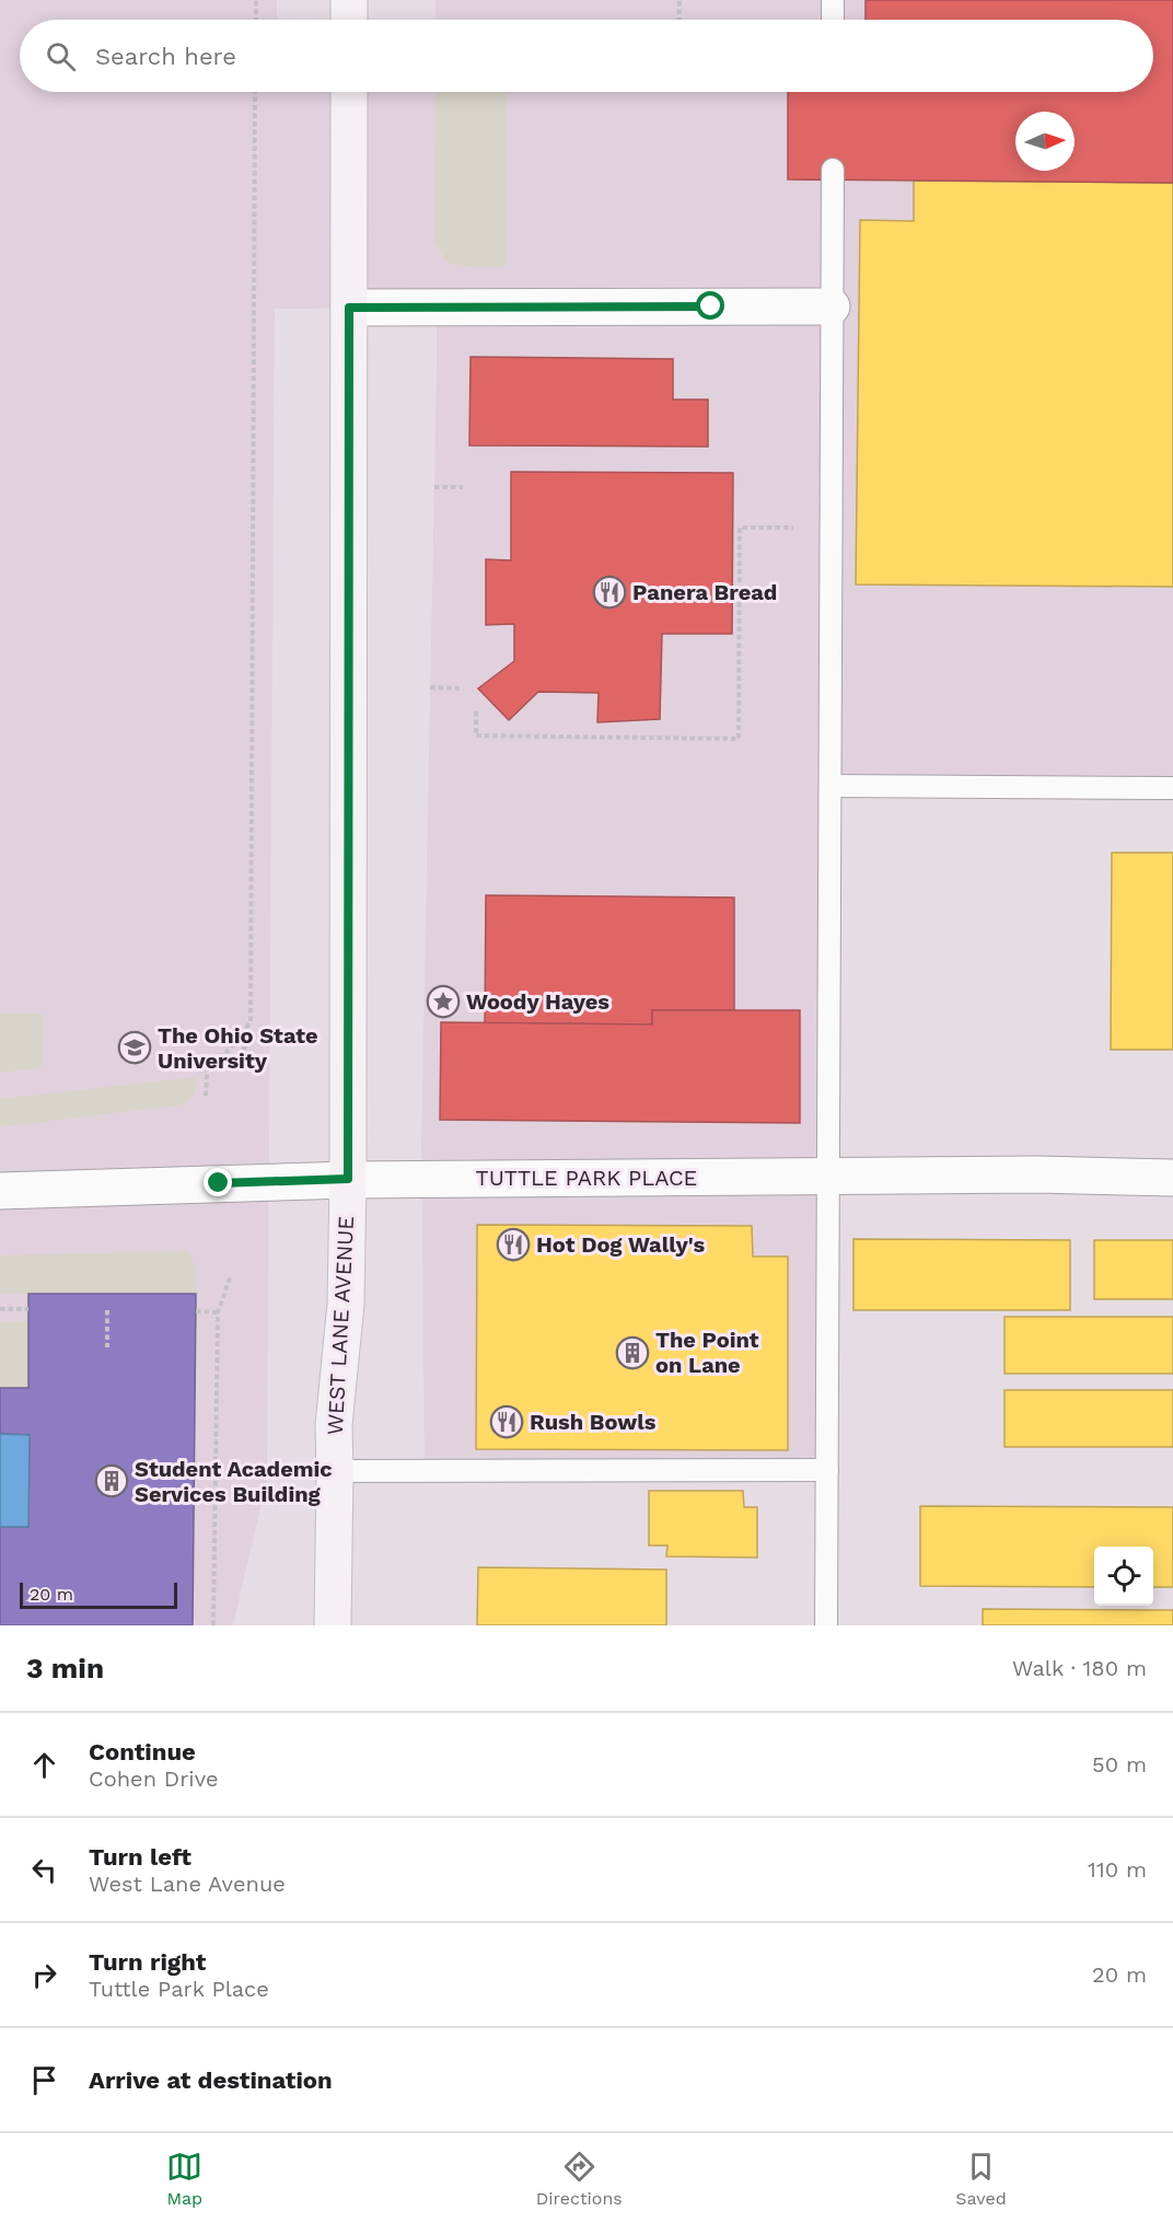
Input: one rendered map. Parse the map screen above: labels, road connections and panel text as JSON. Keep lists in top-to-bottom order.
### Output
{
  "streets": {
    "main road": ["WEST LANE AVENUE"],
    "street": ["TUTTLE PARK PLACE"]
  },
  "crossings": [
    ["TUTTLE PARK PLACE", "WEST LANE AVENUE"]
  ],
  "places": {
    "restaurant": ["Panera Bread", "Hot Dog Wally's", "Rush Bowls"],
    "place": ["Woody Hayes"],
    "school or university": ["The Ohio State University"],
    "building": ["The Point on Lane", "Student Academic Services Building"]
  },
  "scale_bar": "20 m",
  "north": "right",
  "page": {
    "search": "Search here",
    "scale": "20 m",
    "heading": ["3 min", "Walk · 180 m"],
    "list": [
      ["Continue", "Cohen Drive", "50 m"],
      ["Turn left", "West Lane Avenue", "110 m"],
      ["Turn right", "Tuttle Park Place", "20 m"],
      "Arrive at destination"
    ],
    "nav": ["Map", "Directions", "Saved"]
  }
}
